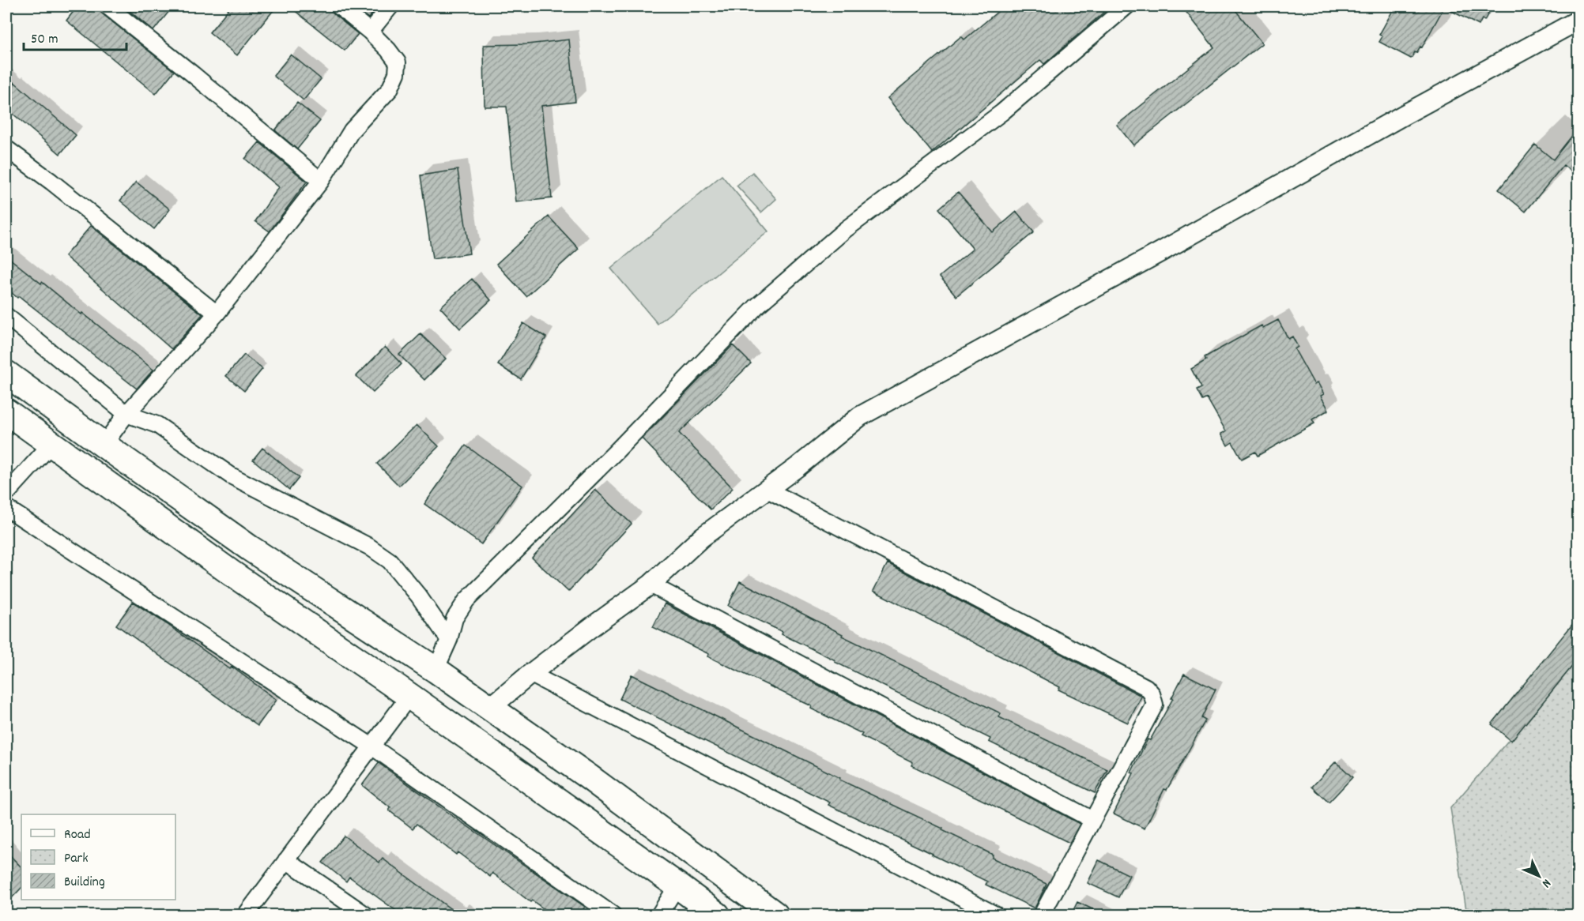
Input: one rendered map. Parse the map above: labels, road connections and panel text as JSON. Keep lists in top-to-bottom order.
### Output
{
  "legend": ["Road", "Park", "Building"],
  "scale_bar": "50 m",
  "north": "bottom right"
}
